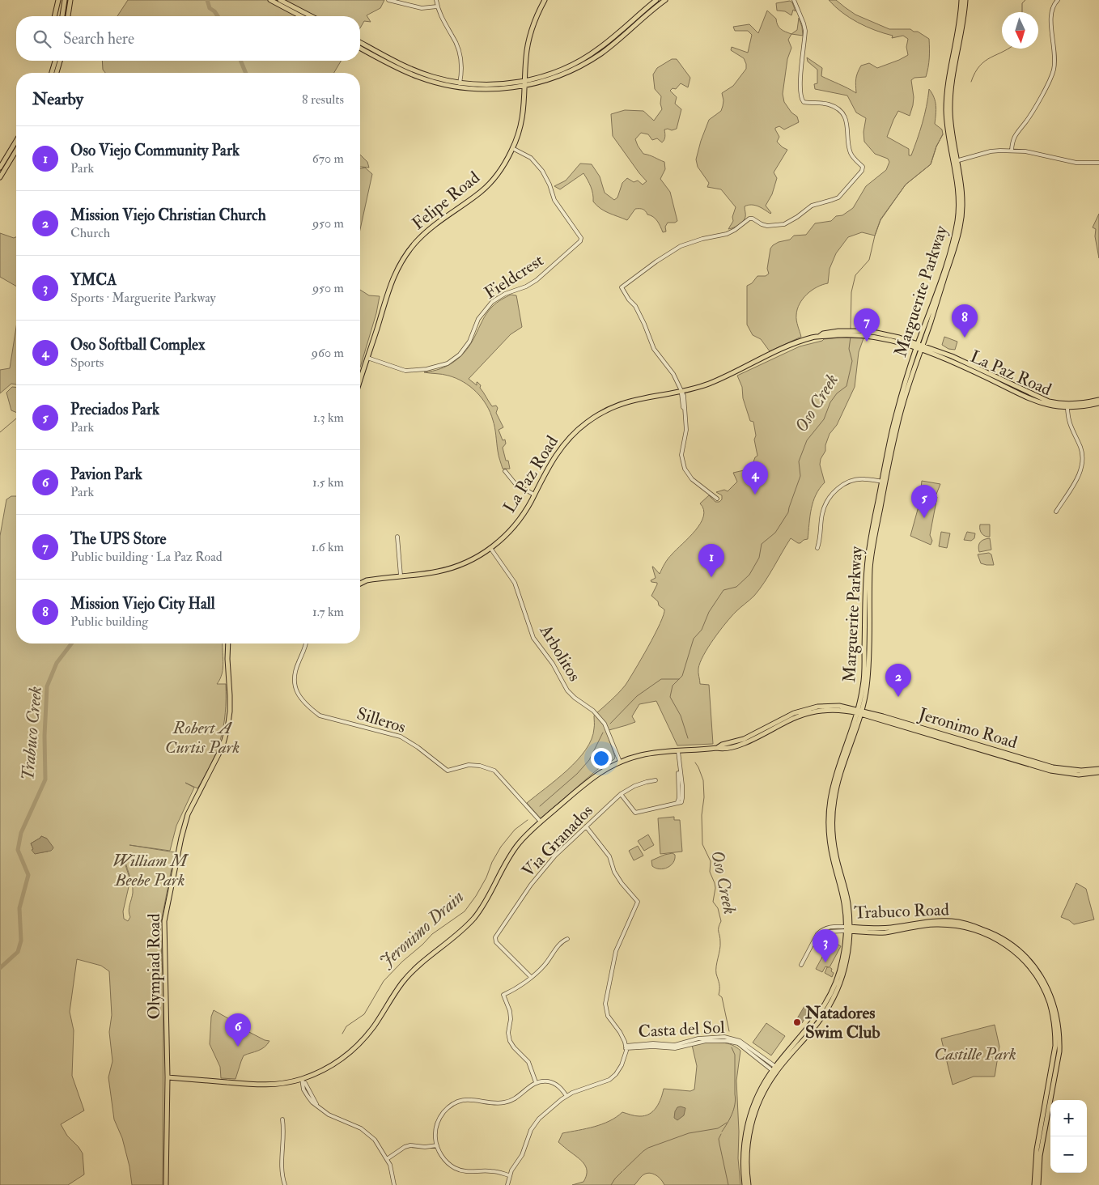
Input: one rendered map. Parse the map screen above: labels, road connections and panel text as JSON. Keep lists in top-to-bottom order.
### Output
{
  "streets": {
    "main road": [
      "Felipe Road",
      "Marguerite Parkway",
      "La Paz Road",
      "Jeronimo Road",
      "Trabuco Road",
      "Olympiad Road"
    ],
    "street": [
      "Fieldcrest",
      "Arbolitos",
      "Silleros",
      "Via Granados",
      "Casta del Sol"
    ]
  },
  "crossings": [
    ["Felipe Road", "Fieldcrest"],
    ["Marguerite Parkway", "La Paz Road"],
    ["Marguerite Parkway", "Jeronimo Road"],
    ["Marguerite Parkway", "Trabuco Road"],
    ["Marguerite Parkway", "Casta del Sol"],
    ["La Paz Road", "Arbolitos"],
    ["Arbolitos", "Jeronimo Road"],
    ["Silleros", "Jeronimo Road"],
    ["Jeronimo Road", "Olympiad Road"]
  ],
  "water": ["Oso Creek", "Trabuco Creek", "Jeronimo Drain"],
  "parks": ["Robert A Curtis Park", "William M Beebe Park", "Castille Park"],
  "places": ["Natadores Swim Club"],
  "north": "bottom",
  "page": {
    "search": "Search here",
    "heading": ["Nearby", "8 results"],
    "list": [
      {
        "mark": "1",
        "name": "Oso Viejo Community Park",
        "note": "Park",
        "value": "670 m"
      },
      {
        "mark": "2",
        "name": "Mission Viejo Christian Church",
        "note": "Church",
        "value": "950 m"
      },
      {
        "mark": "3",
        "name": "YMCA",
        "note": "Sports · Marguerite Parkway",
        "value": "950 m"
      },
      {
        "mark": "4",
        "name": "Oso Softball Complex",
        "note": "Sports",
        "value": "960 m"
      },
      {
        "mark": "5",
        "name": "Preciados Park",
        "note": "Park",
        "value": "1.3 km"
      },
      {
        "mark": "6",
        "name": "Pavion Park",
        "note": "Park",
        "value": "1.5 km"
      },
      {
        "mark": "7",
        "name": "The UPS Store",
        "note": "Public building · La Paz Road",
        "value": "1.6 km"
      },
      {
        "mark": "8",
        "name": "Mission Viejo City Hall",
        "note": "Public building",
        "value": "1.7 km"
      }
    ],
    "pins": [
      "8",
      "7",
      "4",
      "5",
      "1",
      "2",
      "3",
      "6"
    ],
    "map_buttons": ["+", "−"]
  }
}
